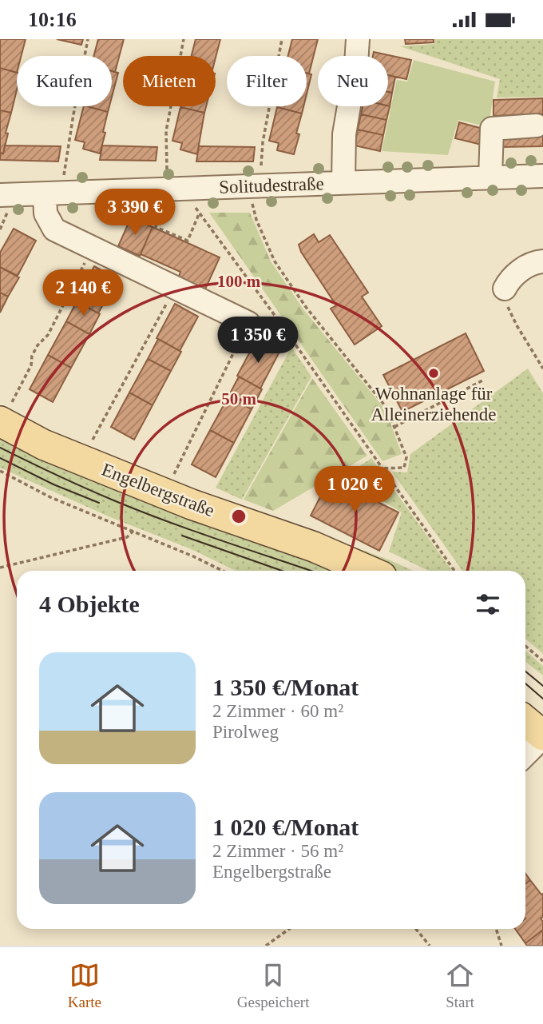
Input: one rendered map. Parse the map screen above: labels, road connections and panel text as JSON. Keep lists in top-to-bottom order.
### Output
{
  "streets": {
    "main road": ["Engelbergstraße"],
    "street": ["Solitudestraße"]
  },
  "places": ["Wohnanlage für Alleinerziehende"],
  "page": {
    "status": "10:16",
    "chip": [
      "Kaufen",
      "Mieten",
      "Filter",
      "Neu"
    ],
    "price": [
      "3 390 €",
      "2 140 €",
      "1 350 €",
      "1 020 €"
    ],
    "heading": "4 Objekte",
    "list": [
      {
        "name": "1 350 €/Monat",
        "note": "2 Zimmer · 60 m² · Pirolweg"
      },
      {
        "name": "1 020 €/Monat",
        "note": "2 Zimmer · 56 m² · Engelbergstraße"
      }
    ],
    "tabs": ["Karte", "Gespeichert", "Start"]
  },
  "rings": ["100 m", "50 m"]
}
